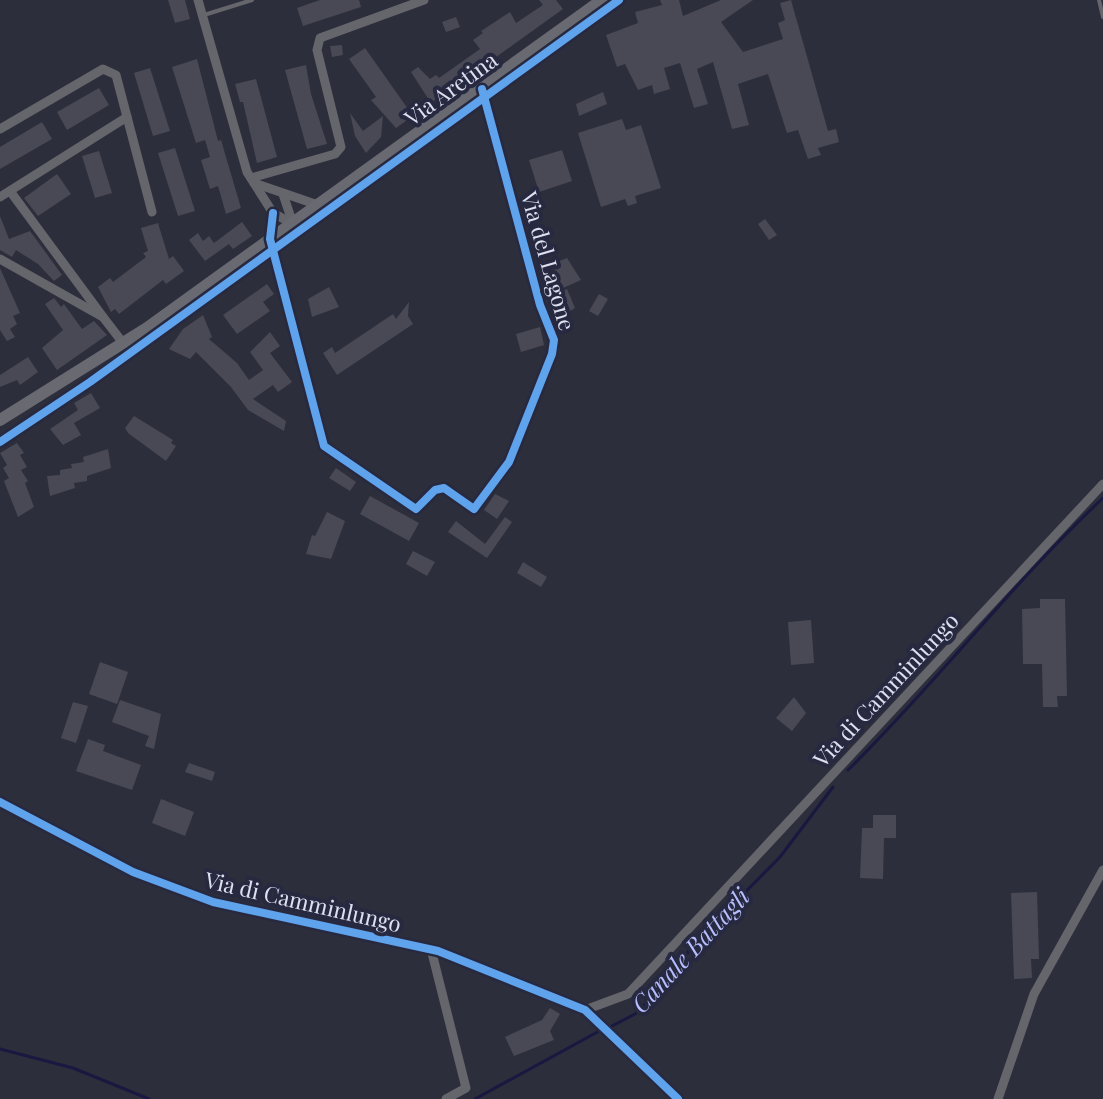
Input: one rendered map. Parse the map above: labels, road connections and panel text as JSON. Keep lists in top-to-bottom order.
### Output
{
  "streets": {
    "street": ["Via Aretina", "Via del Lagone", "Via di Camminlungo"]
  },
  "crossings": [
    ["Via Aretina", "Via del Lagone"]
  ],
  "water": ["Canale Battagli"]
}
